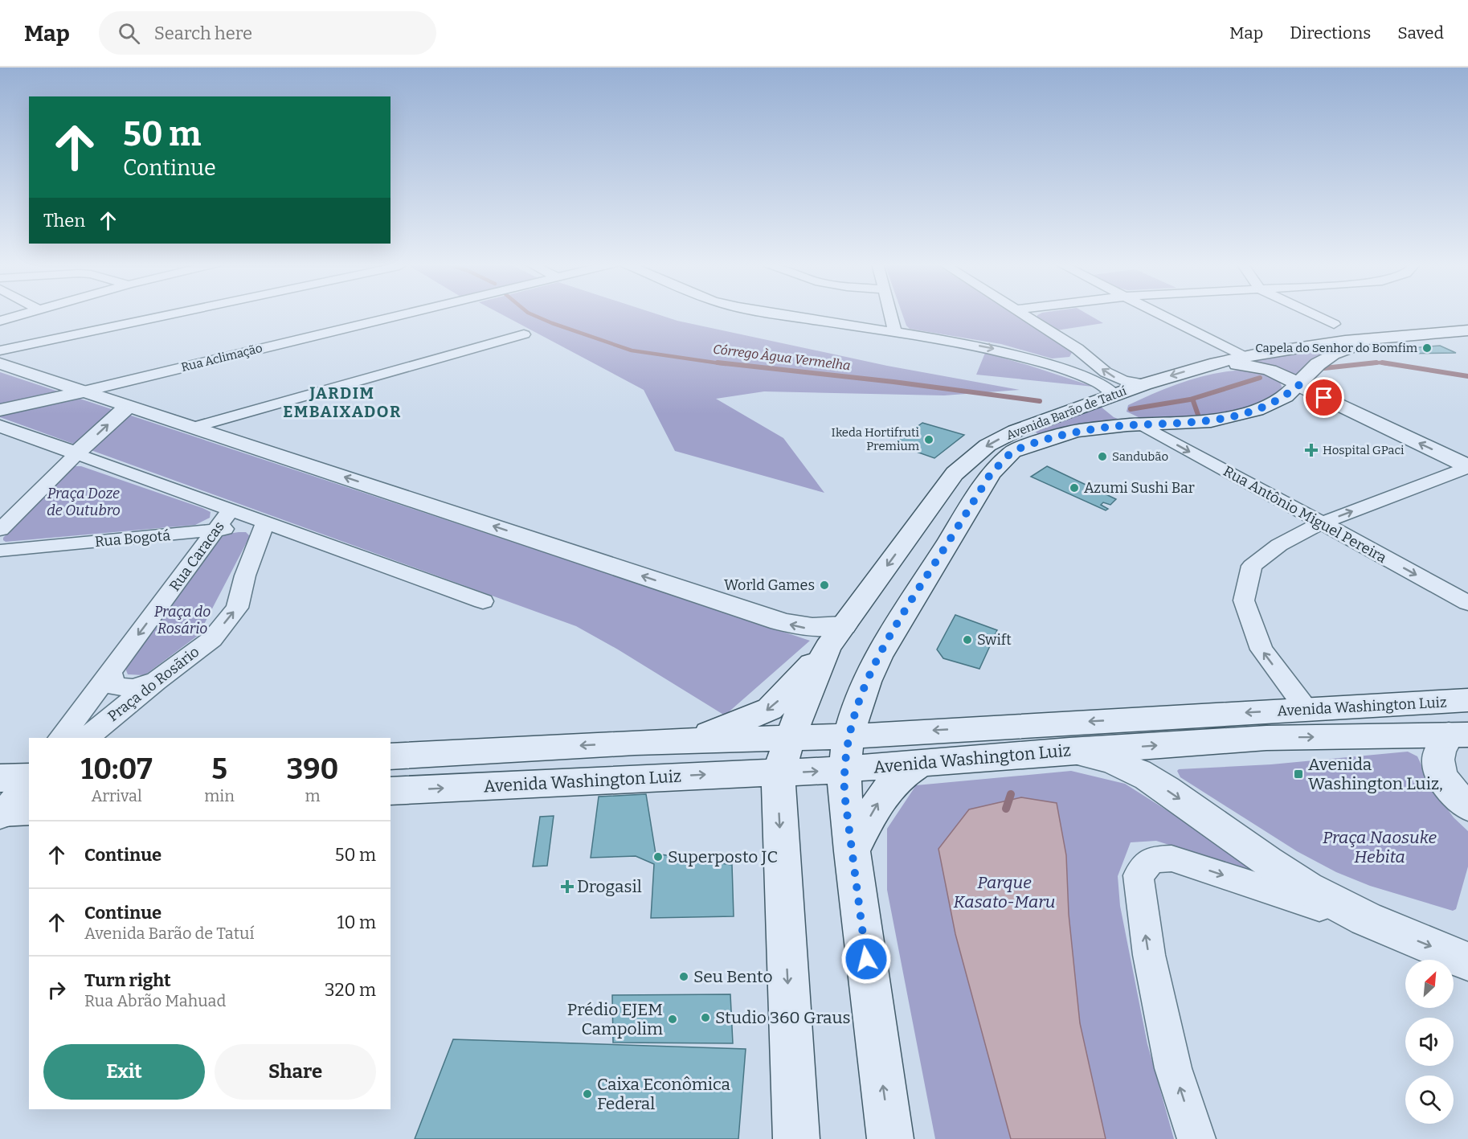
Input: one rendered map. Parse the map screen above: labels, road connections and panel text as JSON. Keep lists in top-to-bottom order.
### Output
{
  "streets": {
    "main road": ["Avenida Barão de Tatuí", "Avenida Washington Luiz"],
    "street": [
      "Rua Aclimação",
      "Rua Antônio Miguel Pereira",
      "Rua Bogotá",
      "Rua Caracas",
      "Praça do Rosãrio"
    ]
  },
  "crossings": [
    ["Avenida Barão de Tatuí", "Rua Antônio Miguel Pereira"],
    ["Avenida Barão de Tatuí", "Avenida Washington Luiz"],
    ["Rua Bogotá", "Rua Caracas"],
    ["Rua Bogotá", "Praça do Rosãrio"]
  ],
  "one_way": ["Rua Antônio Miguel Pereira", "Praça do Rosãrio"],
  "districts": ["JARDIM EMBAIXADOR"],
  "water": ["Córrego Àgua Vermelha"],
  "parks": [
    "Praça Doze de Outubro",
    "Praça do Rosário",
    "Praça Naosuke Hebita",
    "Parque Kasato-Maru"
  ],
  "places": {
    "other": [
      "Capela do Senhor do Bomfim",
      "Ikeda Hortifruti Premium",
      "Sandubão",
      "Azumi Sushi Bar",
      "World Games",
      "Swift",
      "Superposto JC",
      "Seu Bento",
      "Studio 360 Graus",
      "Prédio EJEM Campolim",
      "Caixa Econômica Federal"
    ],
    "health": ["Hospital GPaci", "Drogasil"],
    "transit": ["Avenida Washington Luiz,"]
  },
  "north": "top right",
  "page": {
    "header": "Map",
    "search": "Search here",
    "nav": ["Map", "Directions", "Saved"],
    "turn": ["50 m", "Continue"],
    "then": "Then",
    "eta": [
      "10:07",
      "Arrival",
      "5",
      "min",
      "390",
      "m"
    ],
    "list": [
      {
        "name": "Continue",
        "value": "50 m"
      },
      {
        "name": "Continue",
        "note": "Avenida Barão de Tatuí",
        "value": "10 m"
      },
      {
        "name": "Turn right",
        "note": "Rua Abrão Mahuad",
        "value": "320 m"
      }
    ],
    "buttons": ["Exit", "Share"]
  }
}
